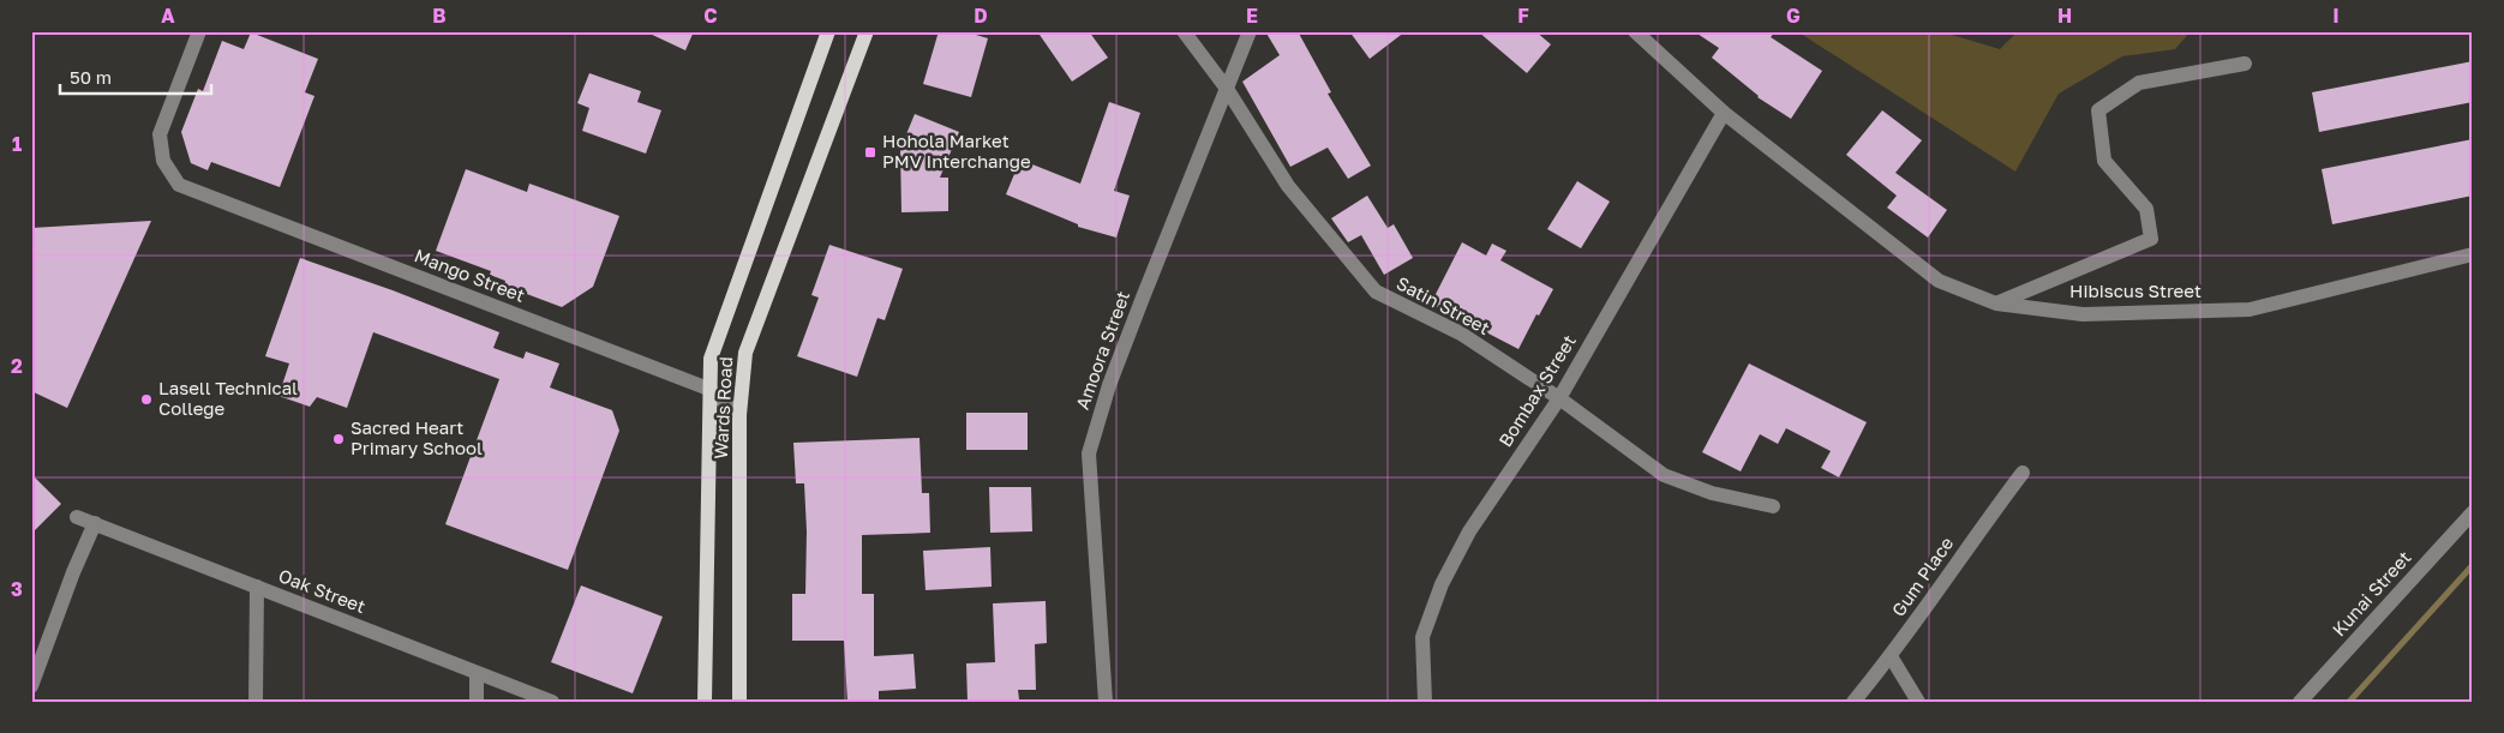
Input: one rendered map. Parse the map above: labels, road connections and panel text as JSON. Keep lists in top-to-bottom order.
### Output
{
  "streets": {
    "main road": ["Wards Road"],
    "street": [
      "Mango Street",
      "Hibiscus Street",
      "Satin Street",
      "Amoora Street",
      "Bombax Street",
      "Gum Place",
      "Oak Street",
      "Kunai Street"
    ]
  },
  "crossings": [
    ["Mango Street", "Wards Road"],
    ["Hibiscus Street", "Bombax Street"],
    ["Satin Street", "Amoora Street"],
    ["Satin Street", "Bombax Street"]
  ],
  "places": {
    "transit": ["Hohola Market PMV Interchange"],
    "other": ["Lasell Technical College", "Sacred Heart Primary School"]
  },
  "scale_bar": "50 m",
  "grid": {
    "columns": [
      "A",
      "B",
      "C",
      "D",
      "E",
      "F",
      "G",
      "H",
      "I"
    ],
    "rows": ["1", "2", "3"]
  }
}
